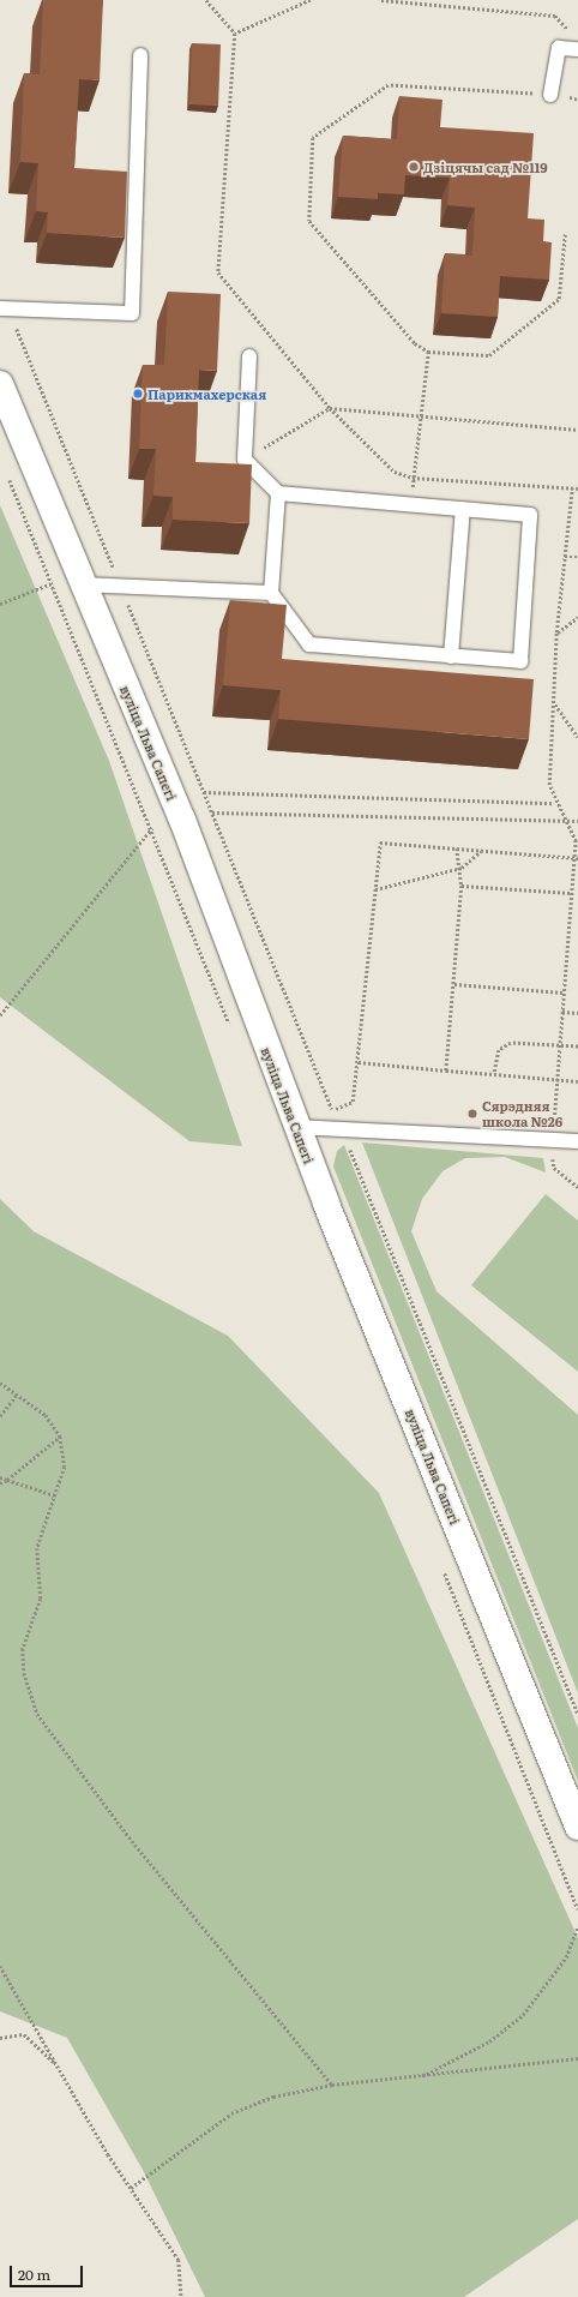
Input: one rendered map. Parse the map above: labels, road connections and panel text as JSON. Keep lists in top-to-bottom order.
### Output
{
  "streets": {
    "street": ["вуліца Льва Сапегі"]
  },
  "places": ["Дзіцячы сад №119", "Парикмахерская", "Сярэдняя школа №26"],
  "scale_bar": "20 m"
}
